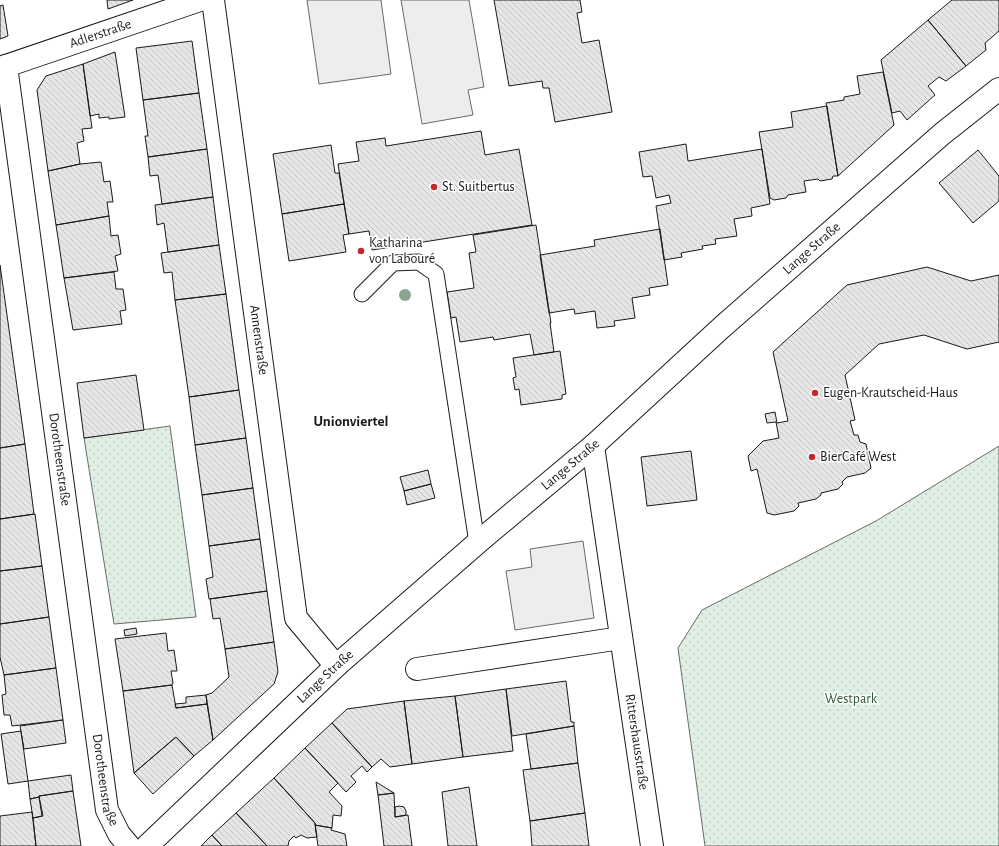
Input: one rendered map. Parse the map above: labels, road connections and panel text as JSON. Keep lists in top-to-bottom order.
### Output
{
  "streets": {
    "street": [
      "Adlerstraße",
      "Lange Straße",
      "Annenstraße",
      "Dorotheenstraße",
      "Rittershausstraße"
    ]
  },
  "crossings": [
    ["Adlerstraße", "Dorotheenstraße"],
    ["Lange Straße", "Annenstraße"],
    ["Lange Straße", "Rittershausstraße"]
  ],
  "districts": ["Unionviertel"],
  "parks": ["Westpark"],
  "places": [
    "St. Suitbertus",
    "Katharina von Labouré",
    "Eugen-Krautscheid-Haus",
    "BierCafé West"
  ]
}
